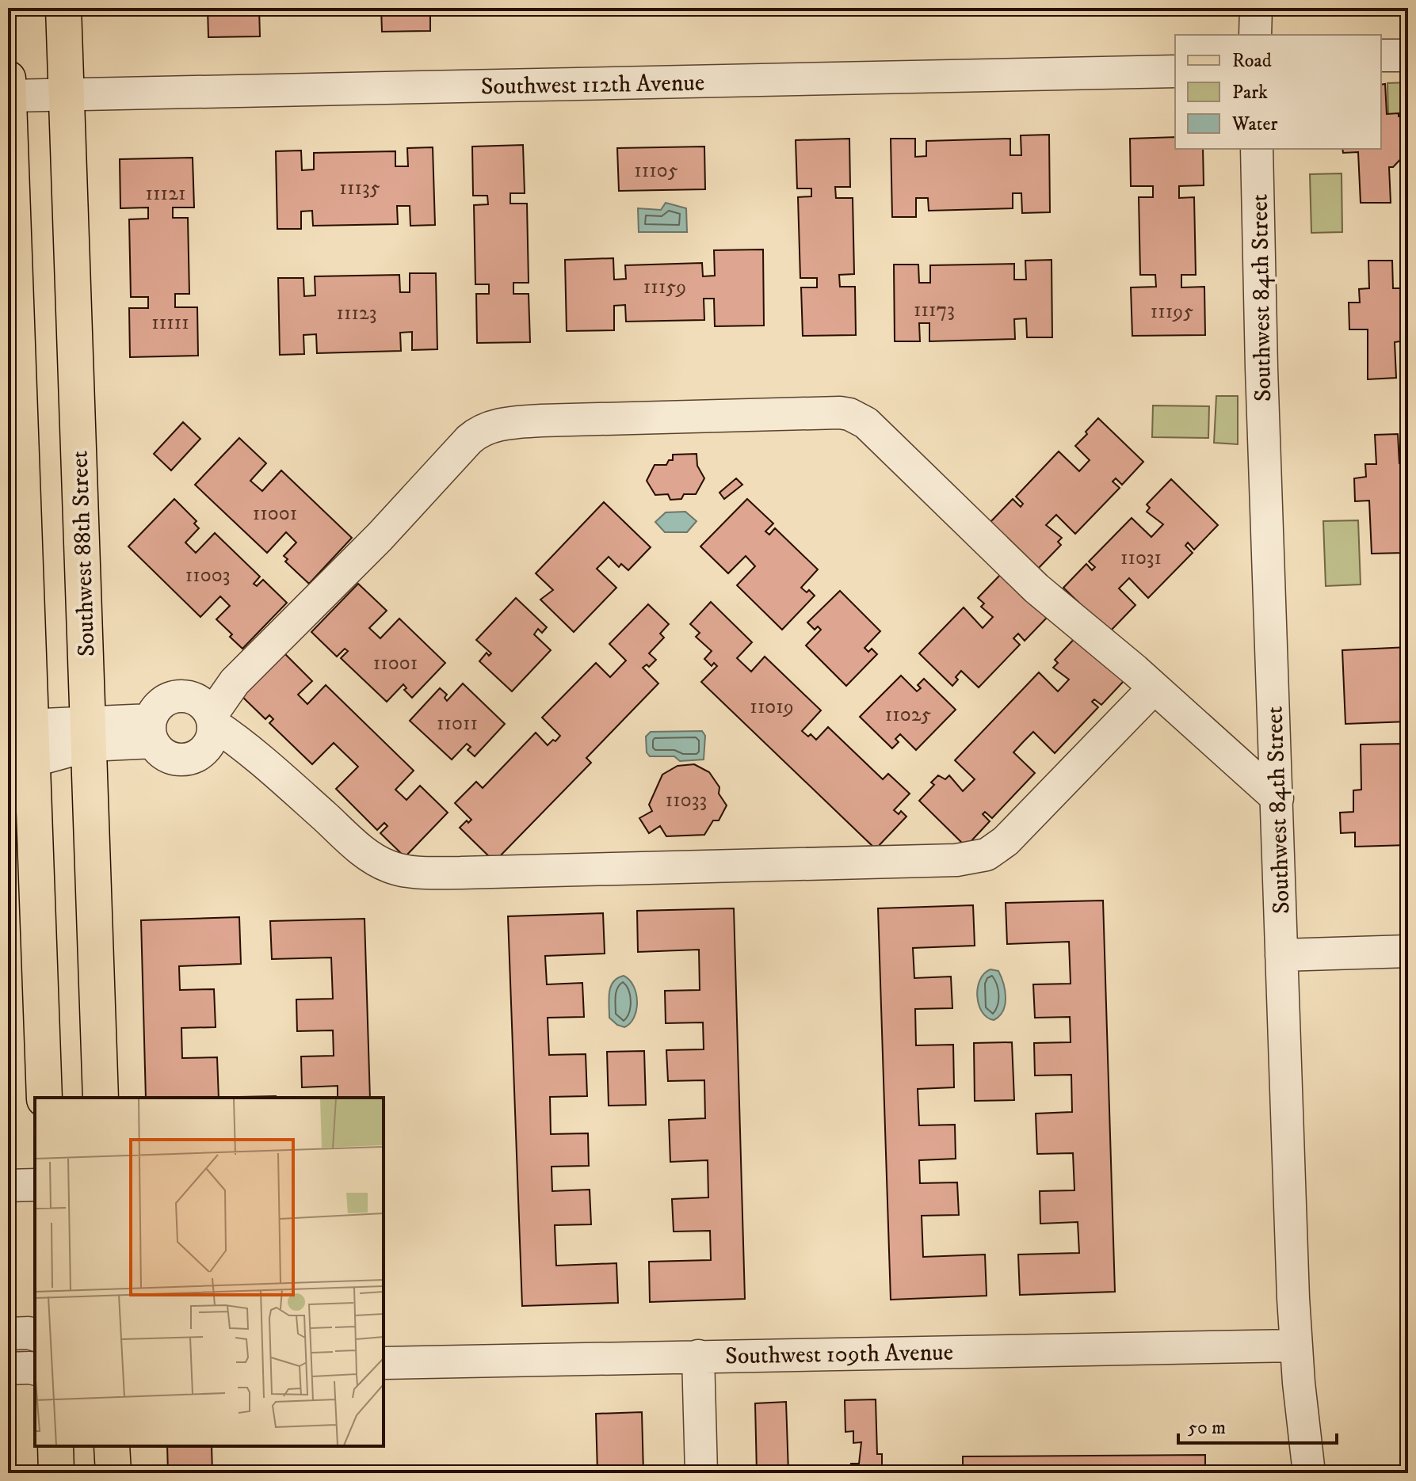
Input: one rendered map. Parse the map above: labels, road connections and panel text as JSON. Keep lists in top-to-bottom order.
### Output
{
  "streets": {
    "main road": ["Southwest 88th Street"],
    "street": ["Southwest 112th Avenue", "Southwest 84th Street", "Southwest 109th Avenue"]
  },
  "crossings": [
    ["Southwest 112th Avenue", "Southwest 88th Street"],
    ["Southwest 84th Street", "Southwest 109th Avenue"]
  ],
  "house_numbers": [
    "11105",
    "11135",
    "11121",
    "11159",
    "11173",
    "11195",
    "11123",
    "11111",
    "11001",
    "11031",
    "11003",
    "11001",
    "11019",
    "11025",
    "11011",
    "11033"
  ],
  "legend": ["Road", "Park", "Water"],
  "scale_bar": "50 m"
}
